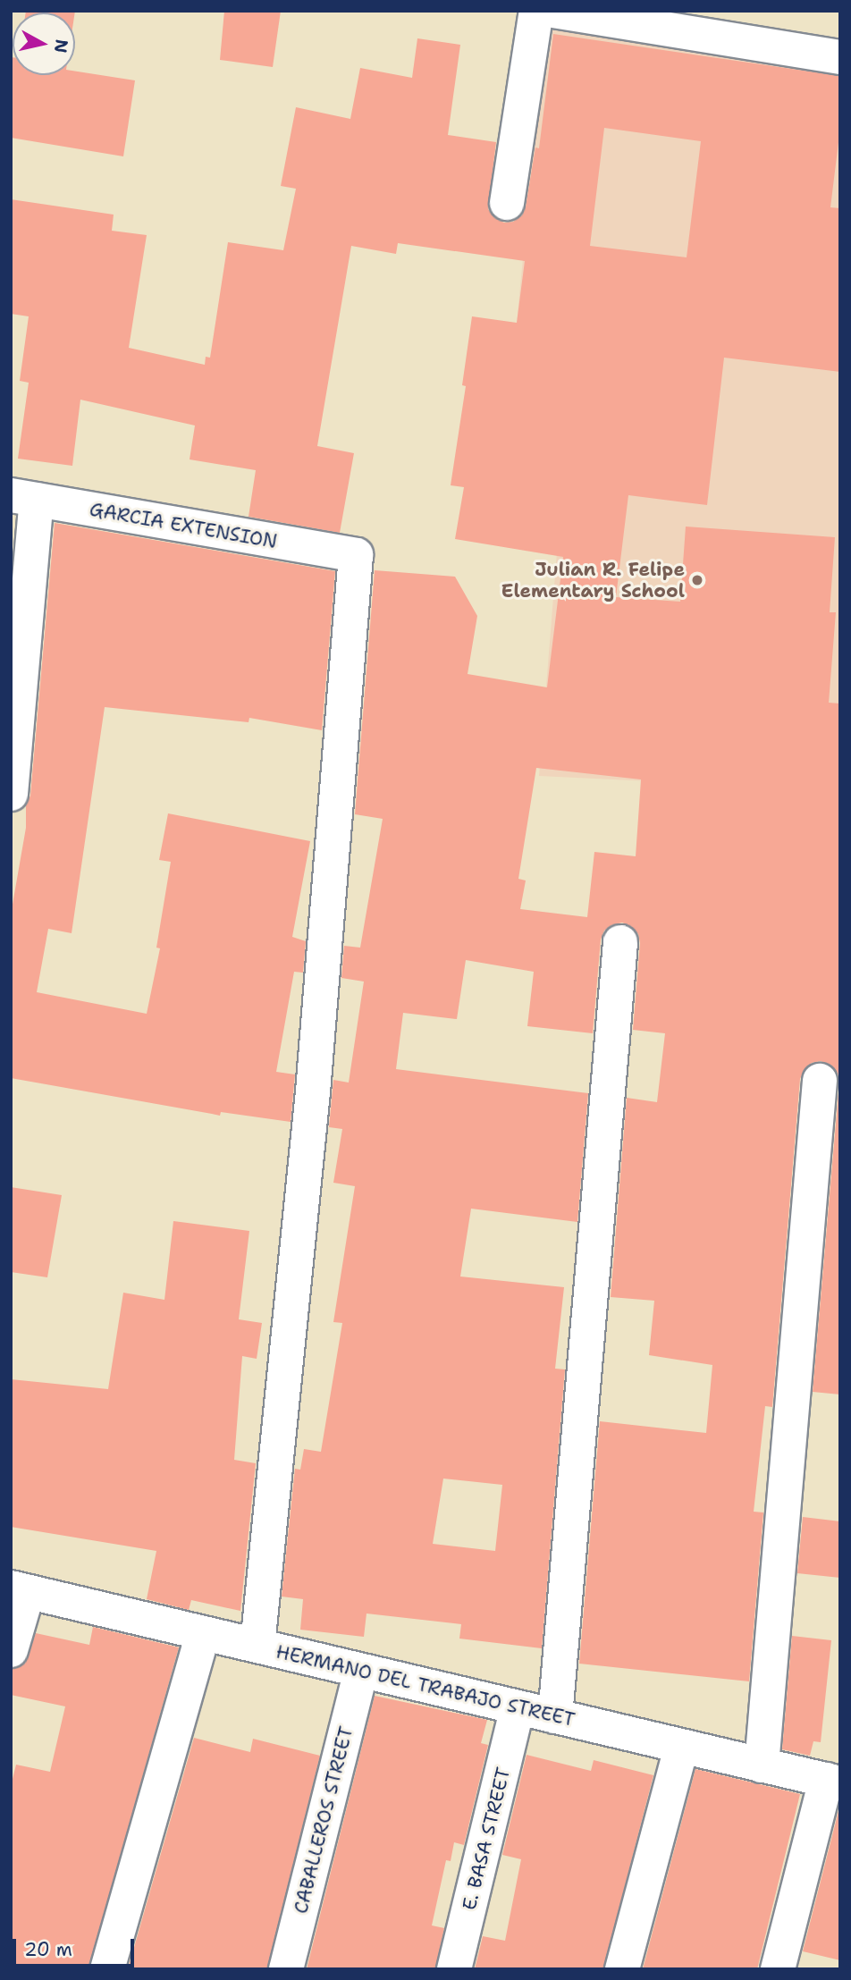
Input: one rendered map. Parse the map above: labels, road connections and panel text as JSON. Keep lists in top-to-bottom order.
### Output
{
  "streets": {
    "street": [
      "GARCIA EXTENSION",
      "HERMANO DEL TRABAJO STREET",
      "CABALLEROS STREET",
      "E. BASA STREET"
    ]
  },
  "crossings": [
    ["GARCIA EXTENSION", "HERMANO DEL TRABAJO STREET"],
    ["HERMANO DEL TRABAJO STREET", "CABALLEROS STREET"],
    ["HERMANO DEL TRABAJO STREET", "E. BASA STREET"]
  ],
  "places": ["Julian R. Felipe Elementary School"],
  "scale_bar": "20 m",
  "north": "right"
}
